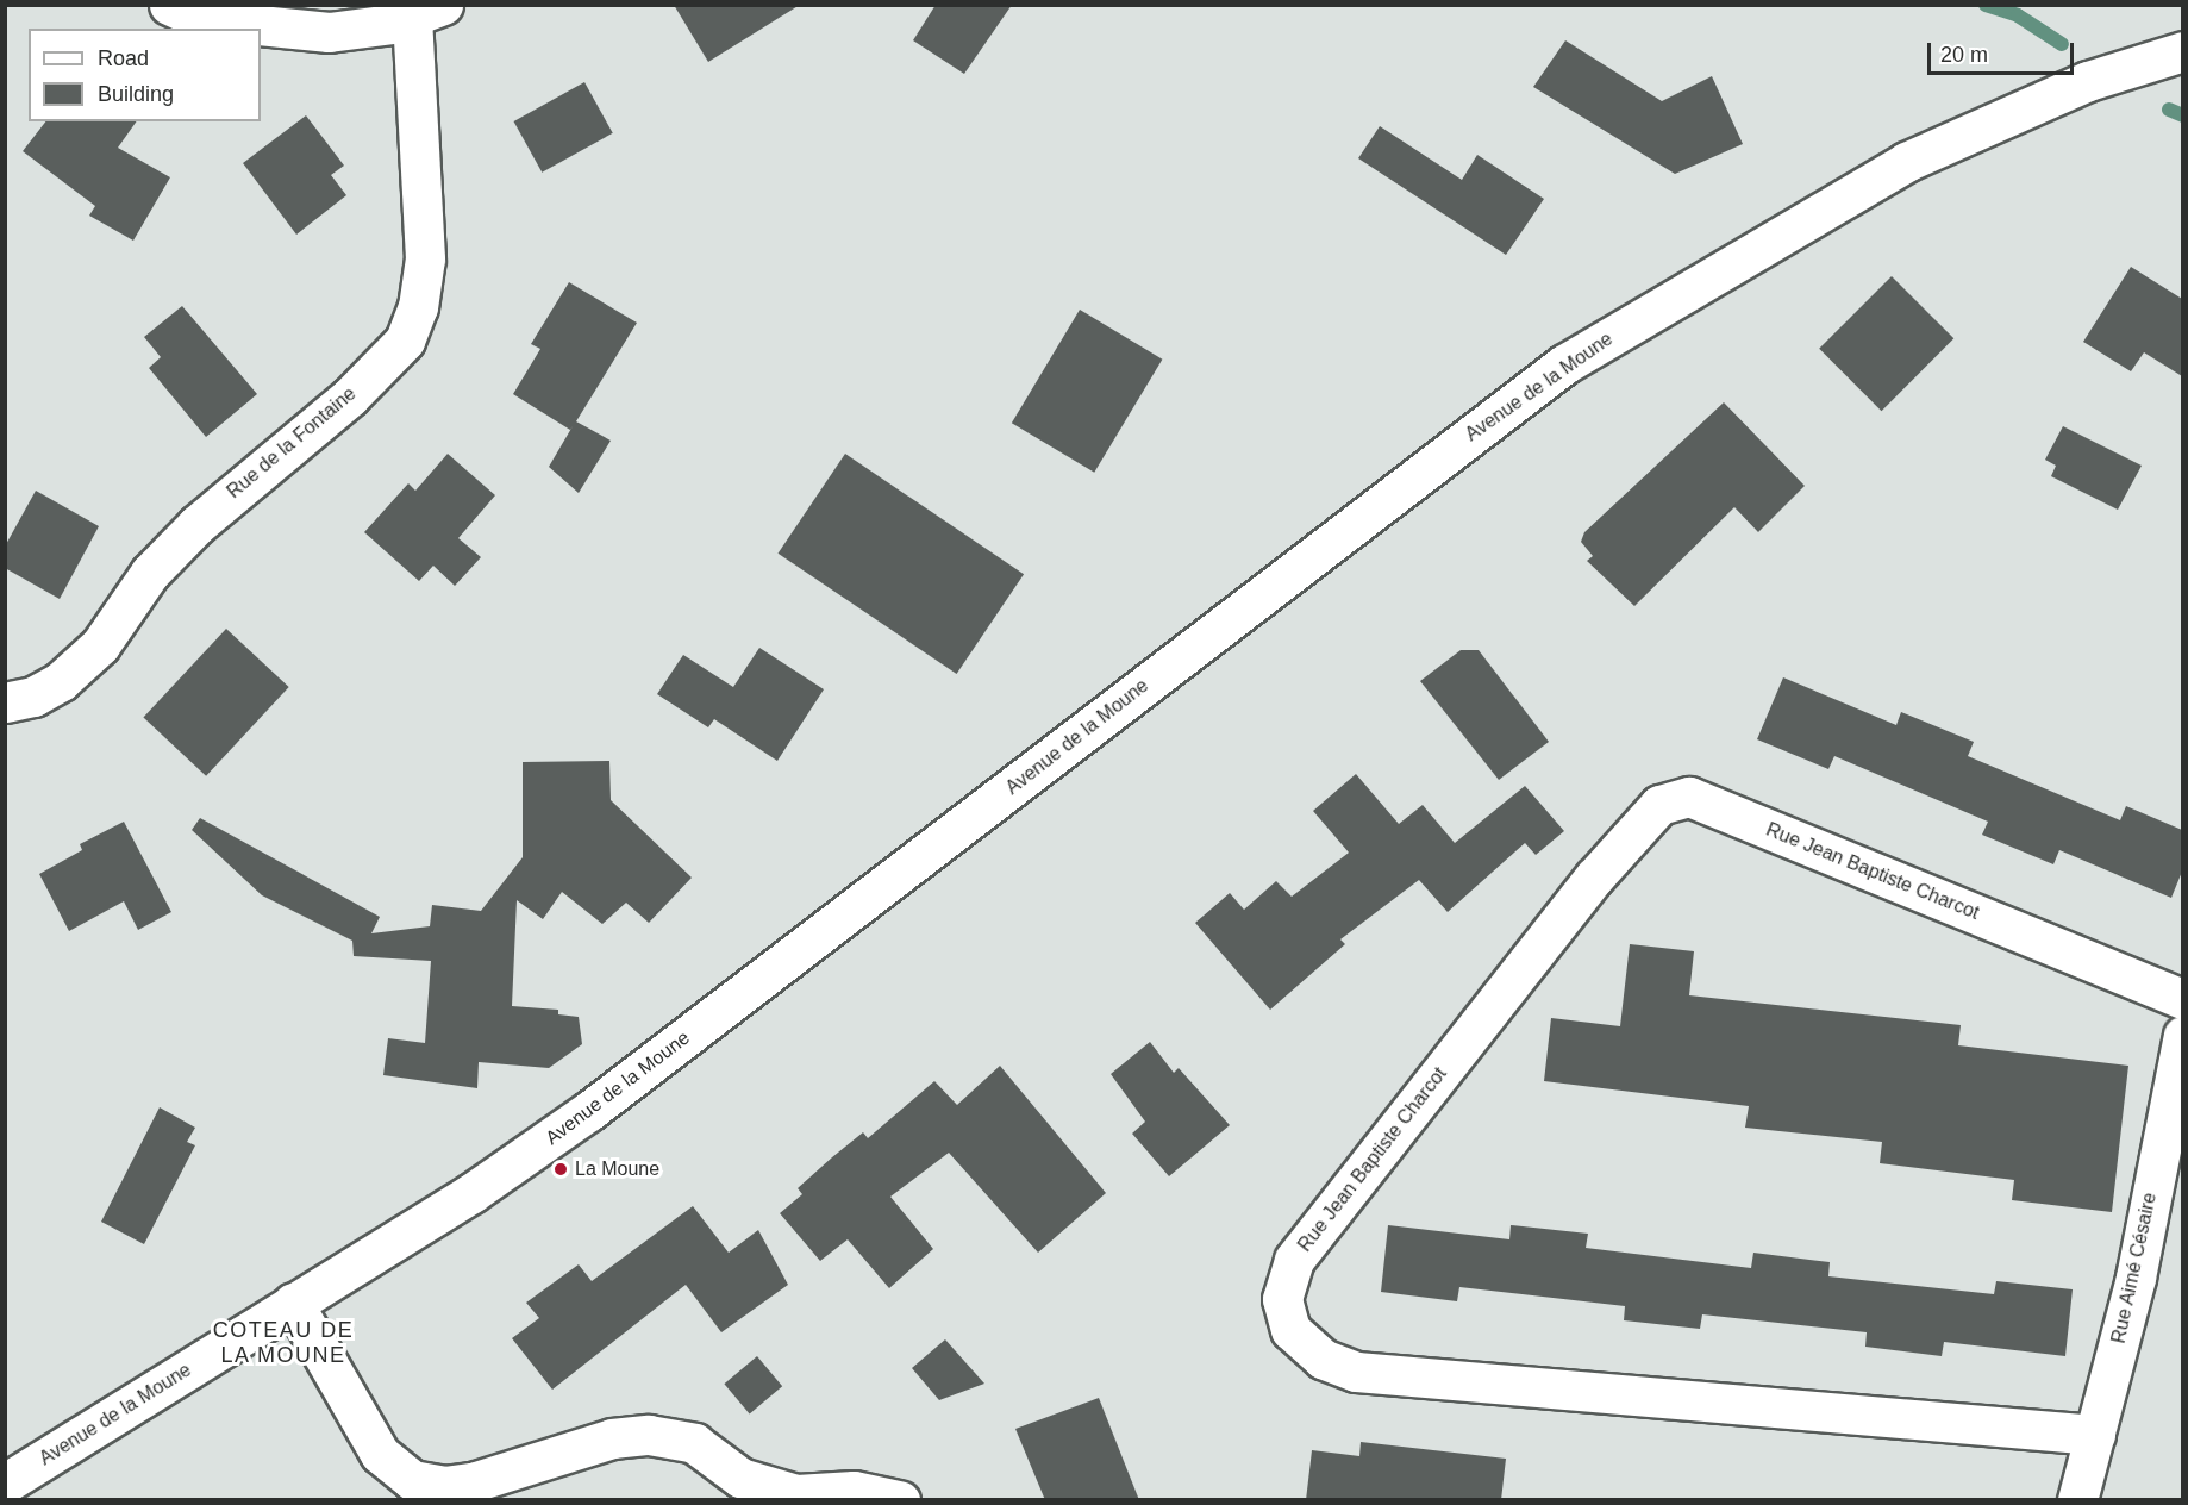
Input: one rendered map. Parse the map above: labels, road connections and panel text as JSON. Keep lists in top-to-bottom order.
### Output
{
  "streets": {
    "street": [
      "Avenue de la Moune",
      "Rue de la Fontaine",
      "Rue Jean Baptiste Charcot",
      "Rue Aimé Césaire"
    ]
  },
  "crossings": [
    ["Rue Jean Baptiste Charcot", "Rue Aimé Césaire"]
  ],
  "districts": ["COTEAU DE LA MOUNE"],
  "places": ["La Moune"],
  "legend": ["Road", "Building"],
  "scale_bar": "20 m"
}
